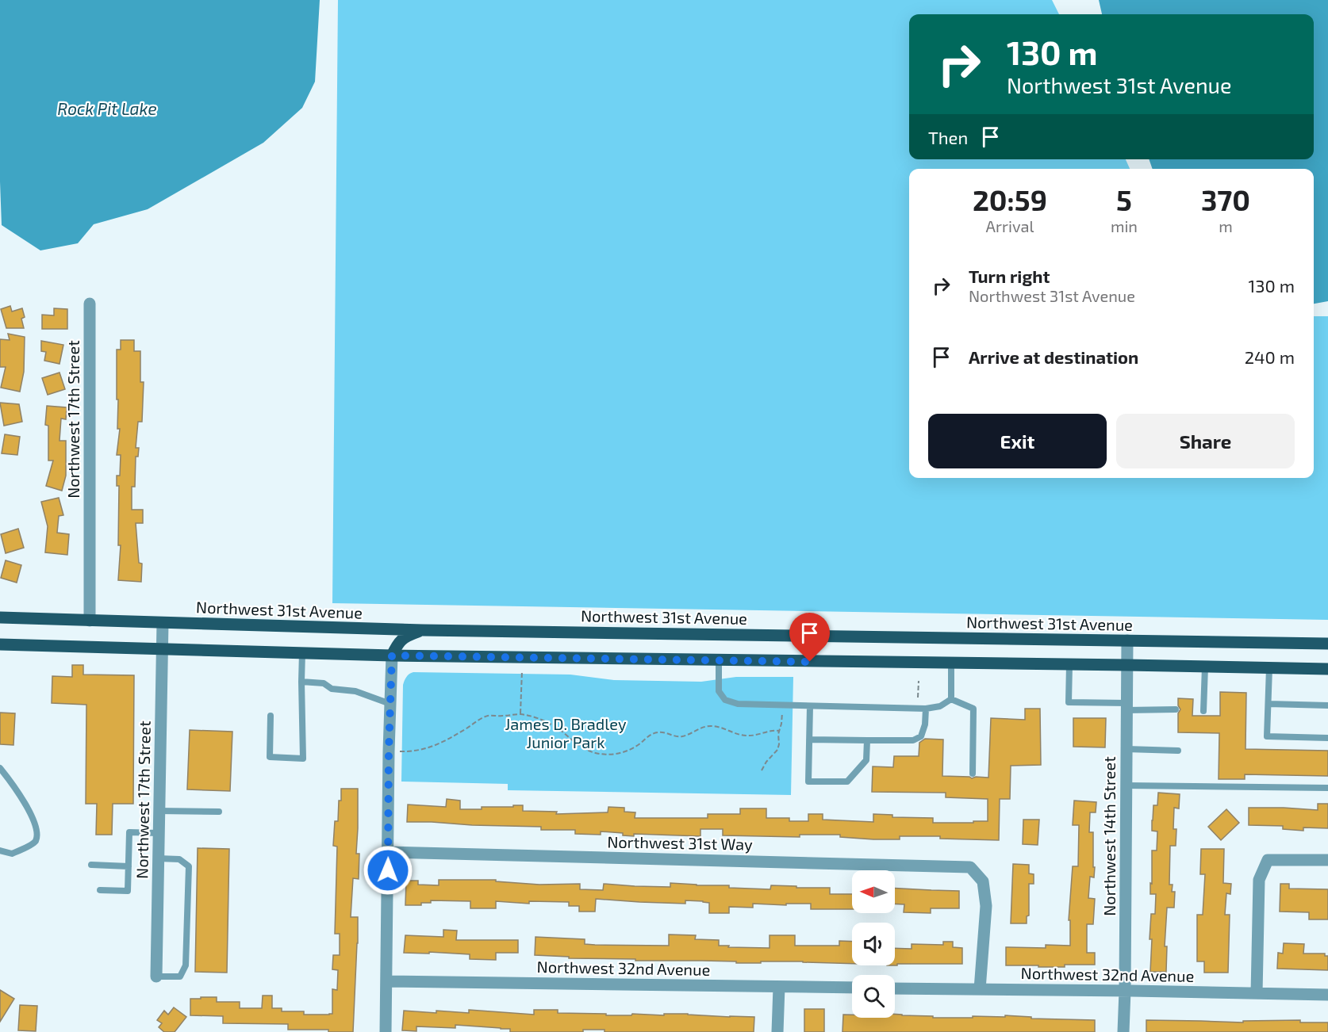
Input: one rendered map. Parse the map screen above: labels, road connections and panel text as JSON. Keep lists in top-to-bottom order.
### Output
{
  "streets": {
    "main road": ["Northwest 31st Avenue"],
    "street": [
      "Northwest 17th Street",
      "Northwest 14th Street",
      "Northwest 31st Way",
      "Northwest 32nd Avenue"
    ]
  },
  "crossings": [
    ["Northwest 17th Street", "Northwest 31st Avenue"],
    ["Northwest 31st Avenue", "Northwest 14th Street"],
    ["Northwest 14th Street", "Northwest 32nd Avenue"],
    ["Northwest 31st Way", "Northwest 32nd Avenue"]
  ],
  "water": ["Rock Pit Lake"],
  "parks": ["James D. Bradley Junior Park"],
  "north": "left",
  "page": {
    "turn": ["130 m", "Northwest 31st Avenue"],
    "then": "Then",
    "eta": [
      "20:59",
      "Arrival",
      "5",
      "min",
      "370",
      "m"
    ],
    "list": [
      {
        "name": "Turn right",
        "note": "Northwest 31st Avenue",
        "value": "130 m"
      },
      {
        "name": "Arrive at destination",
        "value": "240 m"
      }
    ],
    "buttons": ["Exit", "Share"]
  }
}
